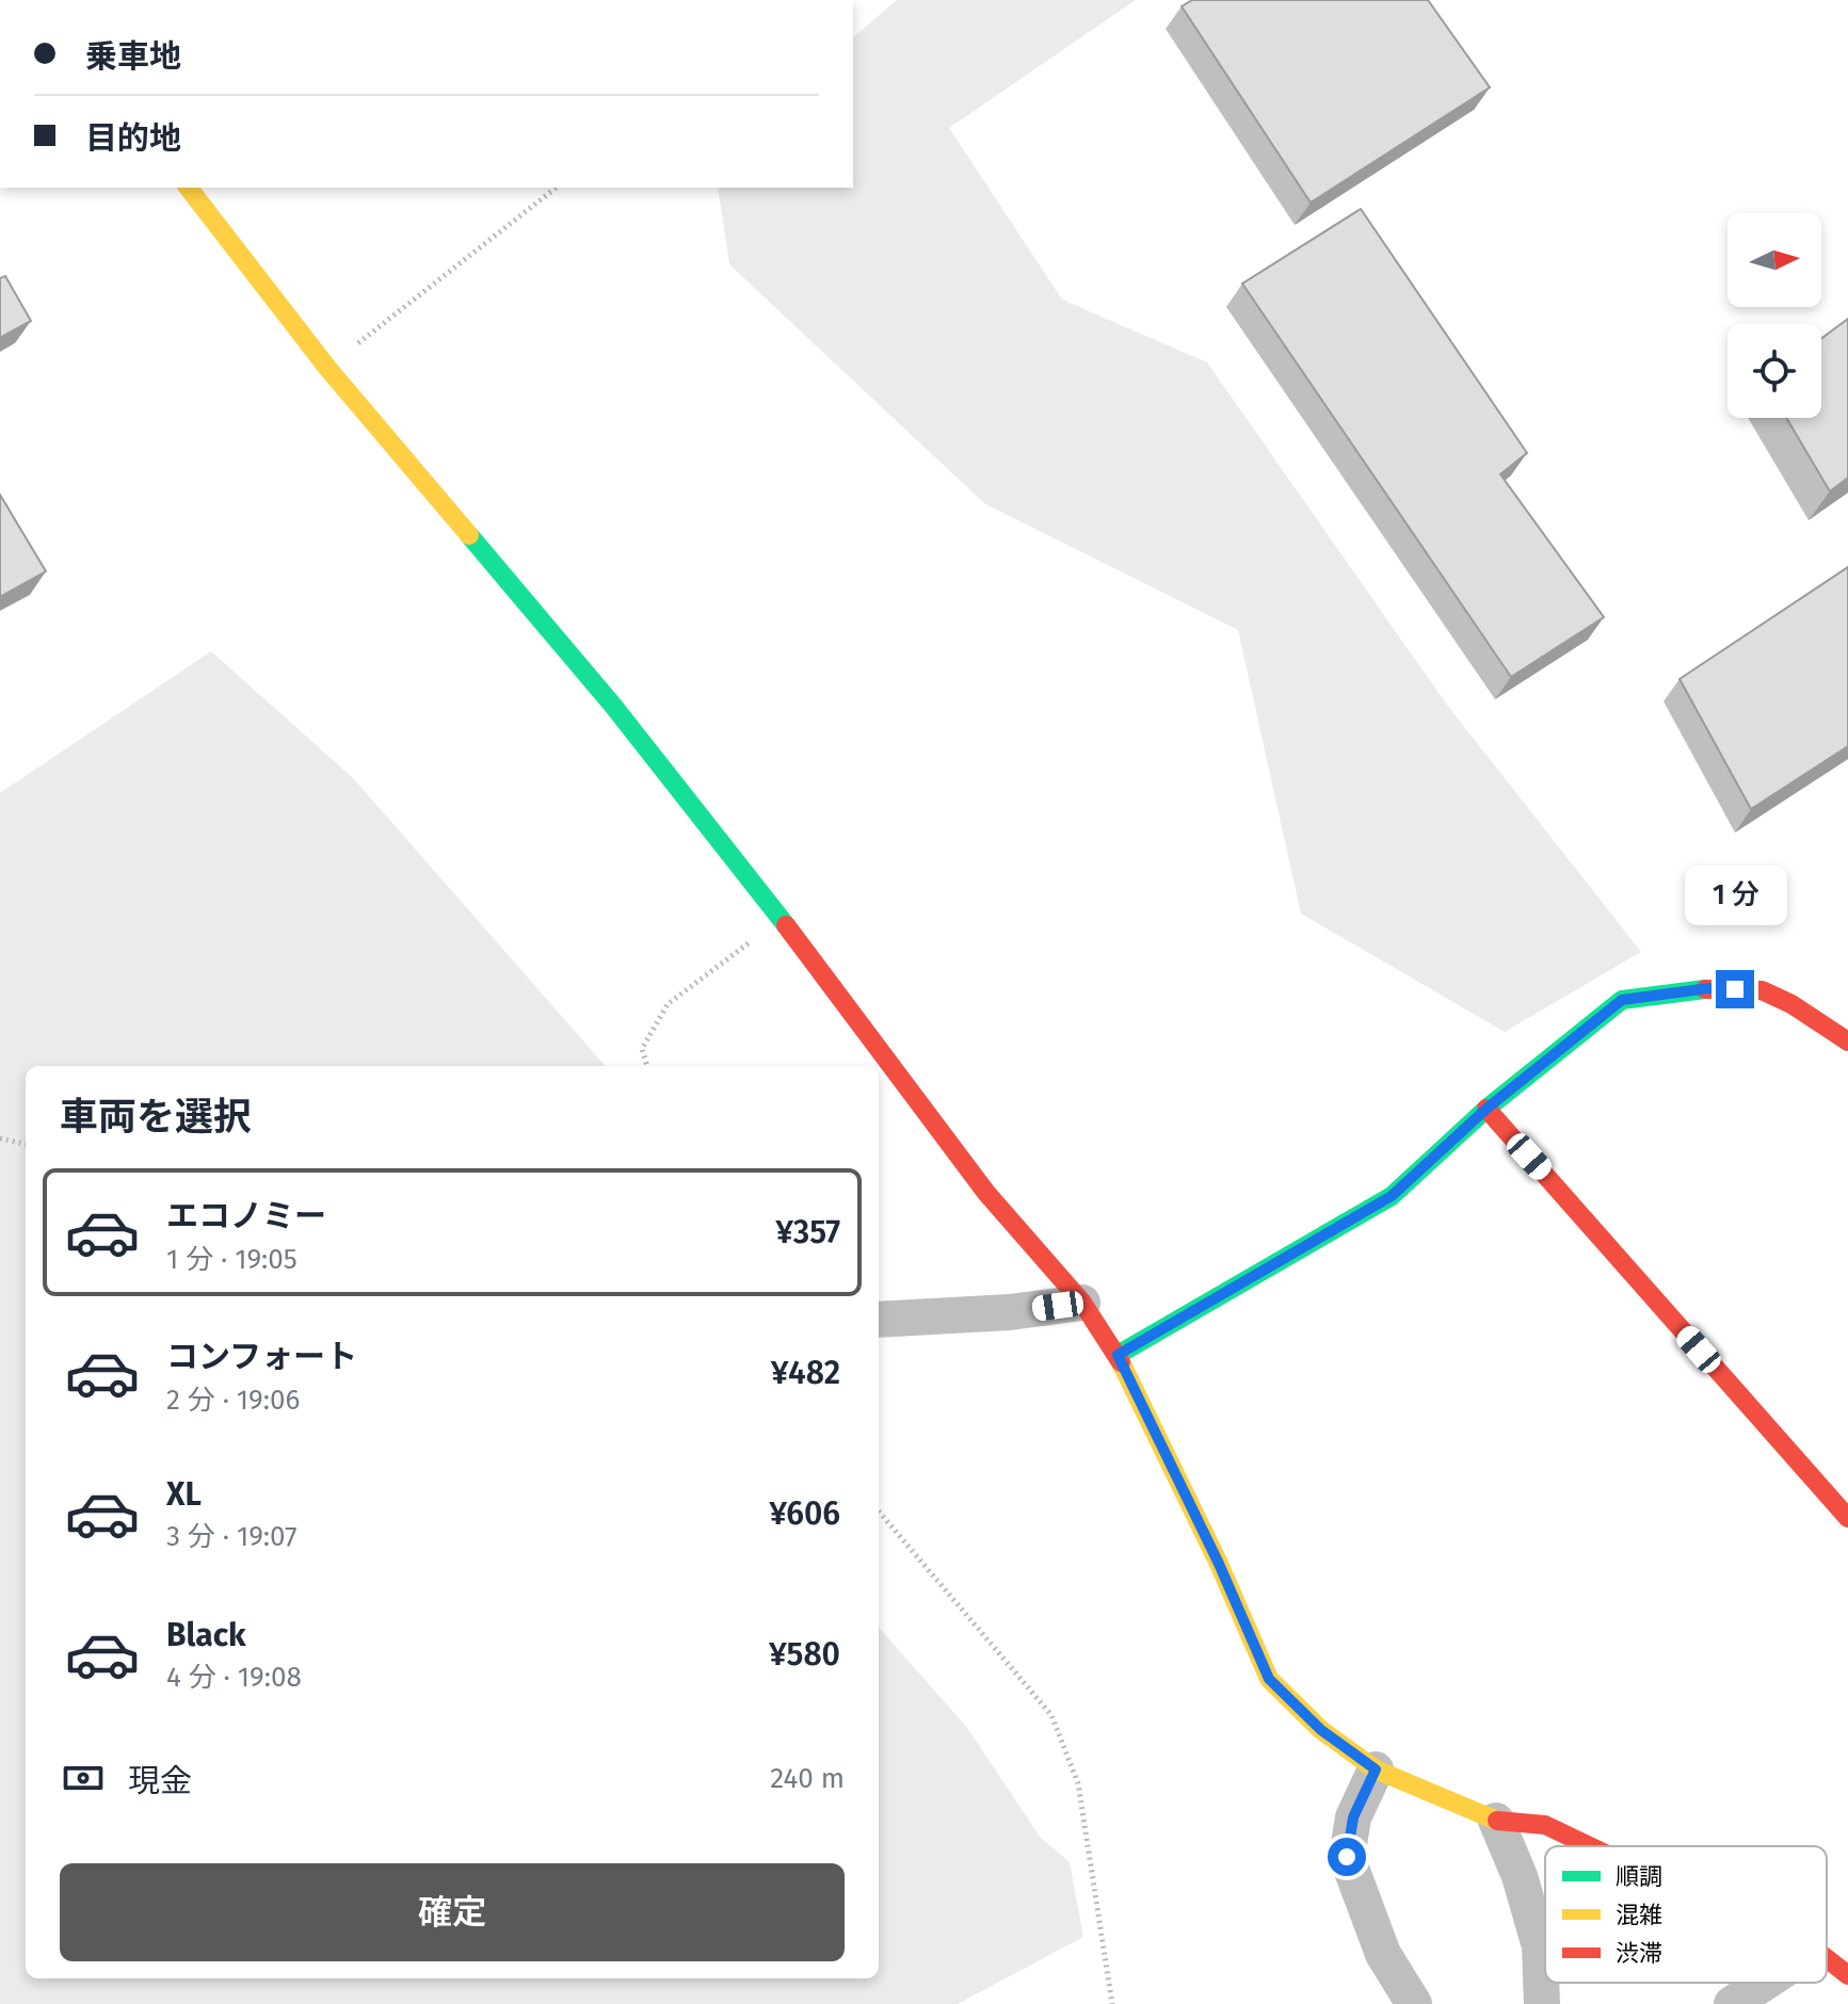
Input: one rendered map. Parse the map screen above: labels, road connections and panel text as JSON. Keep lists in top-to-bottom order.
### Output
{
  "legend": ["順調", "混雑", "渋滞"],
  "north": "right",
  "page": {
    "banner": ["乗車地", "目的地"],
    "bubble": "1 分",
    "heading": "車両を選択",
    "list": [
      {
        "name": "エコノミー",
        "note": "1 分 · 19:05",
        "value": "¥357"
      },
      {
        "name": "コンフォート",
        "note": "2 分 · 19:06",
        "value": "¥482"
      },
      {
        "name": "XL",
        "note": "3 分 · 19:07",
        "value": "¥606"
      },
      {
        "name": "Black",
        "note": "4 分 · 19:08",
        "value": "¥580"
      }
    ],
    "pay": ["現金", "240 m"],
    "buttons": "確定"
  }
}
